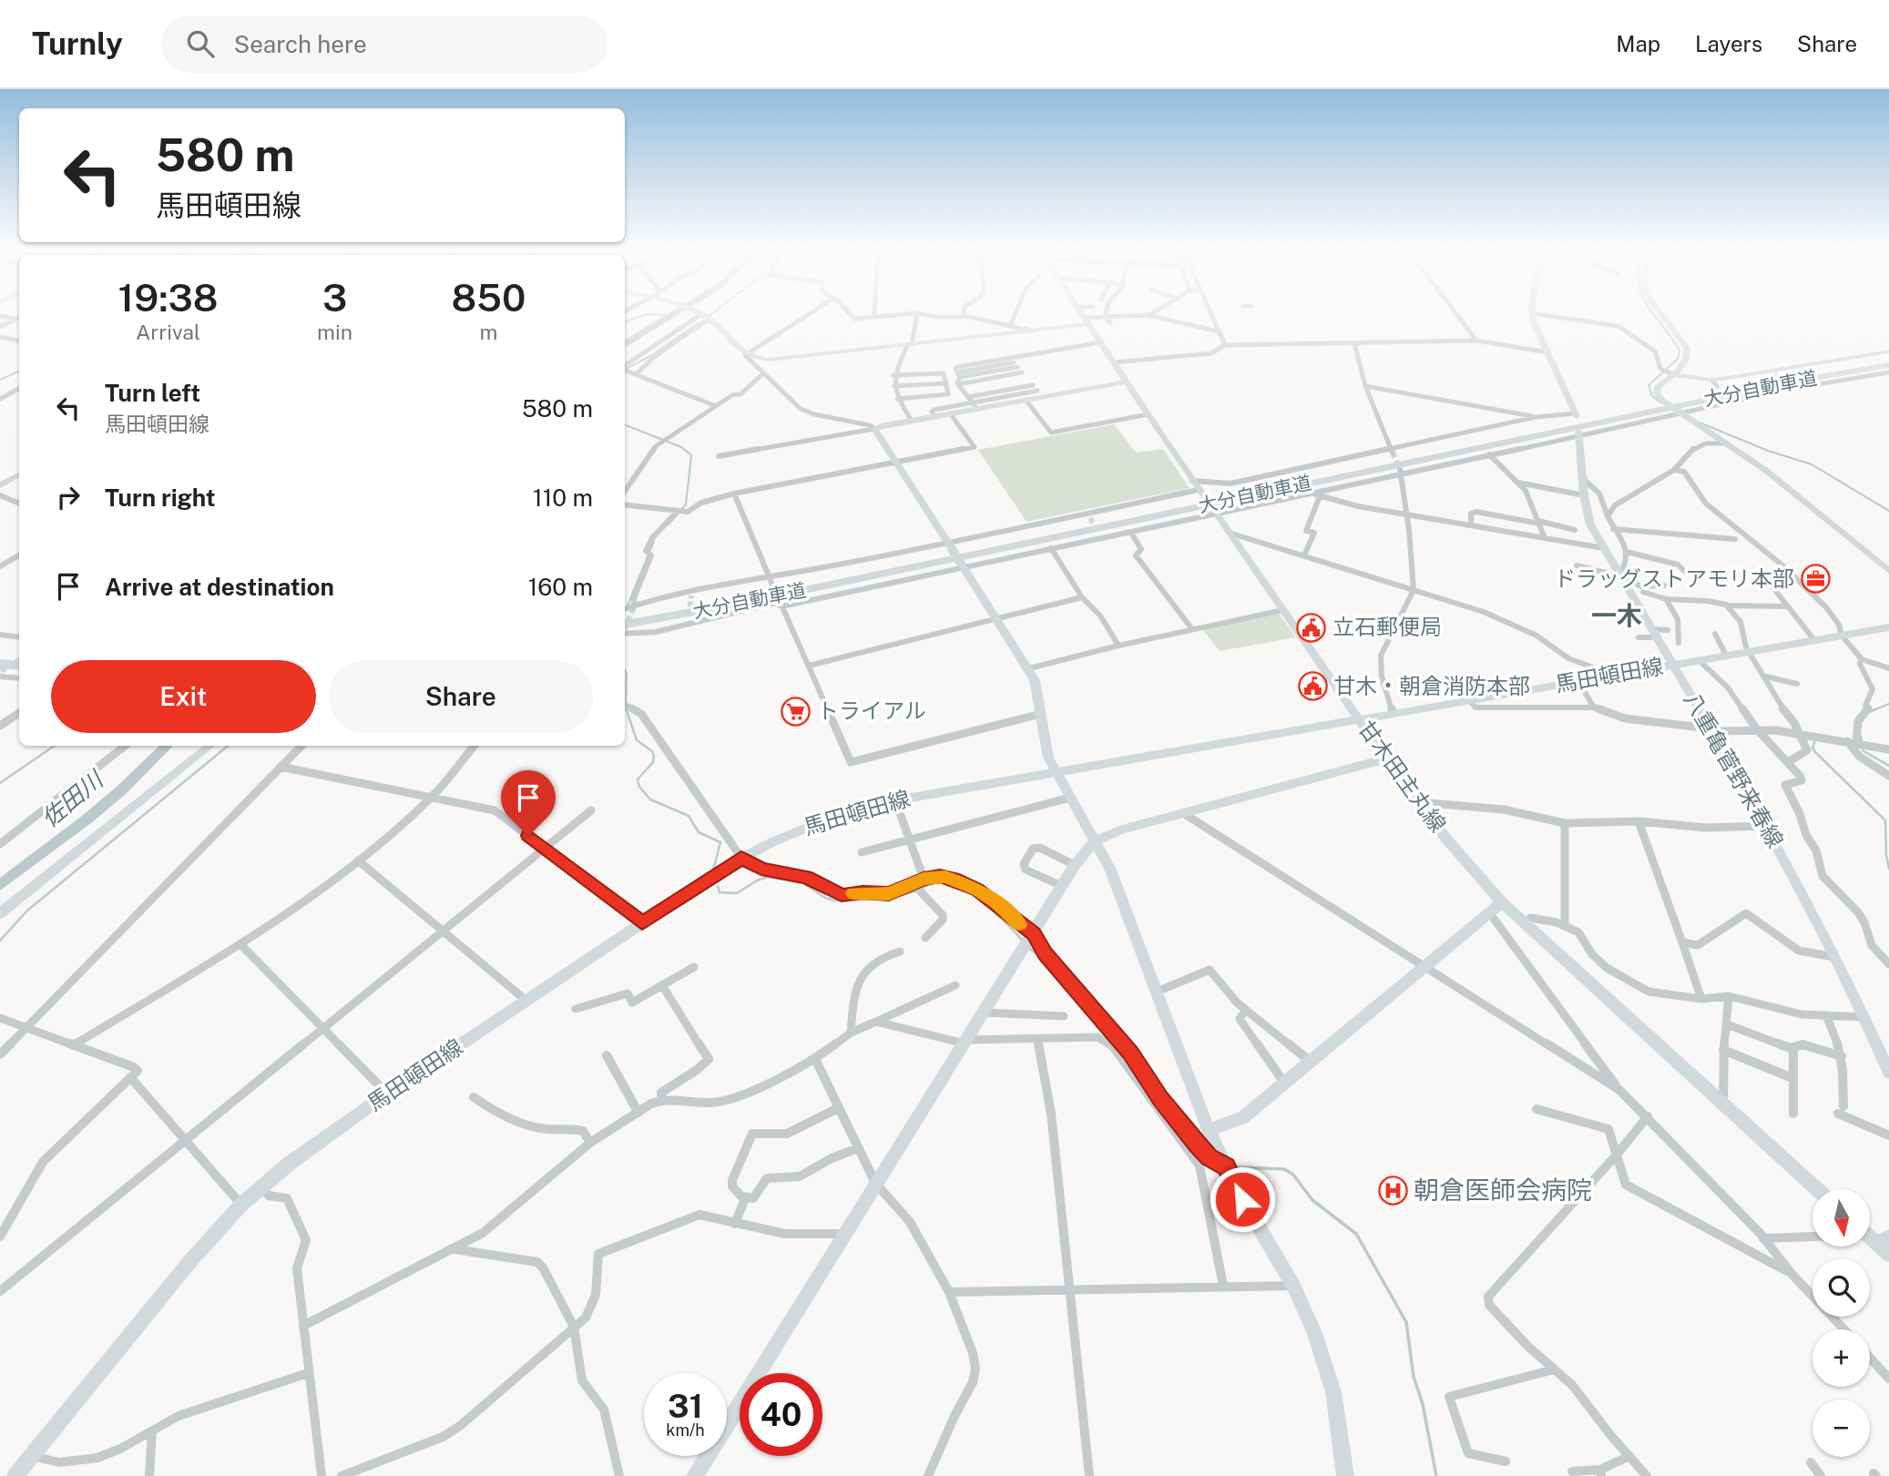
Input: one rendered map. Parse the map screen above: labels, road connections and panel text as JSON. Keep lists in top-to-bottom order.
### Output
{
  "streets": {
    "highway": ["大分自動車道"],
    "main road": ["馬田頓田線", "八重亀菅野来春線", "甘木田主丸線"]
  },
  "crossings": [
    ["大分自動車道", "甘木田主丸線"],
    ["馬田頓田線", "八重亀菅野来春線"],
    ["馬田頓田線", "甘木田主丸線"]
  ],
  "districts": ["一木"],
  "water": ["佐田川"],
  "places": {
    "office": ["ドラッグストアモリ本部"],
    "public building": ["立石郵便局", "甘木・朝倉消防本部"],
    "supermarket": ["トライアル"],
    "hospital": ["朝倉医師会病院"]
  },
  "north": "bottom",
  "page": {
    "header": "Turnly",
    "search": "Search here",
    "nav": ["Map", "Layers", "Share"],
    "turn": ["580 m", "馬田頓田線"],
    "eta": [
      "19:38",
      "Arrival",
      "3",
      "min",
      "850",
      "m"
    ],
    "list": [
      {
        "name": "Turn left",
        "note": "馬田頓田線",
        "value": "580 m"
      },
      {
        "name": "Turn right",
        "value": "110 m"
      },
      {
        "name": "Arrive at destination",
        "value": "160 m"
      }
    ],
    "buttons": ["Exit", "Share"],
    "map_buttons": ["+", "−"],
    "speed": "31 km/h",
    "limit": "40"
  }
}
